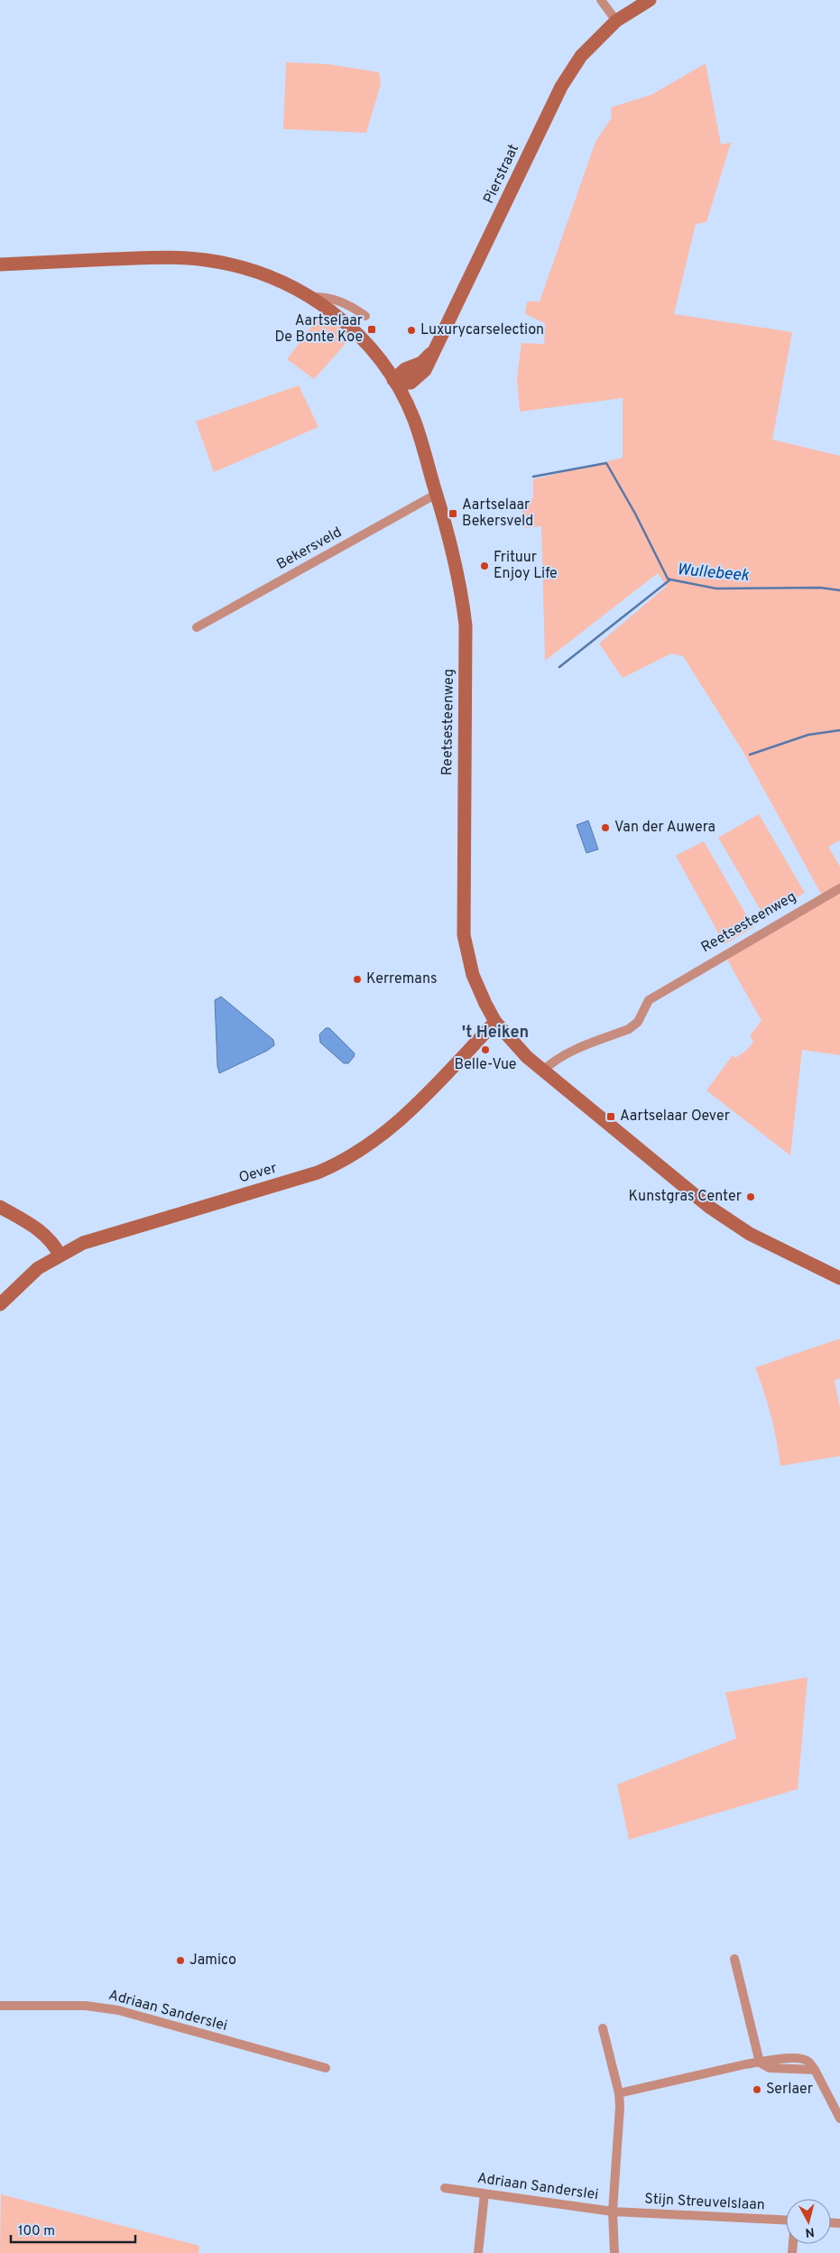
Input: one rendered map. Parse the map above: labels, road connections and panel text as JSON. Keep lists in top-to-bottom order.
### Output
{
  "streets": {
    "street": [
      "Pierstraat",
      "Bekersveld",
      "Reetsesteenweg",
      "Oever",
      "Adriaan Sanderslei",
      "Stijn Streuvelslaan"
    ]
  },
  "crossings": [
    ["Pierstraat", "Reetsesteenweg"],
    ["Bekersveld", "Reetsesteenweg"],
    ["Reetsesteenweg", "Oever"],
    ["Adriaan Sanderslei", "Stijn Streuvelslaan"]
  ],
  "districts": ["'t Heiken"],
  "water": ["Wullebeek"],
  "places": {
    "transit": ["Aartselaar De Bonte Koe", "Aartselaar Bekersveld", "Aartselaar Oever"],
    "other": [
      "Luxurycarselection",
      "Frituur Enjoy Life",
      "Van der Auwera",
      "Kerremans",
      "Belle-Vue",
      "Kunstgras Center",
      "Jamico",
      "Serlaer"
    ]
  },
  "scale_bar": "100 m",
  "north": "bottom"
}
